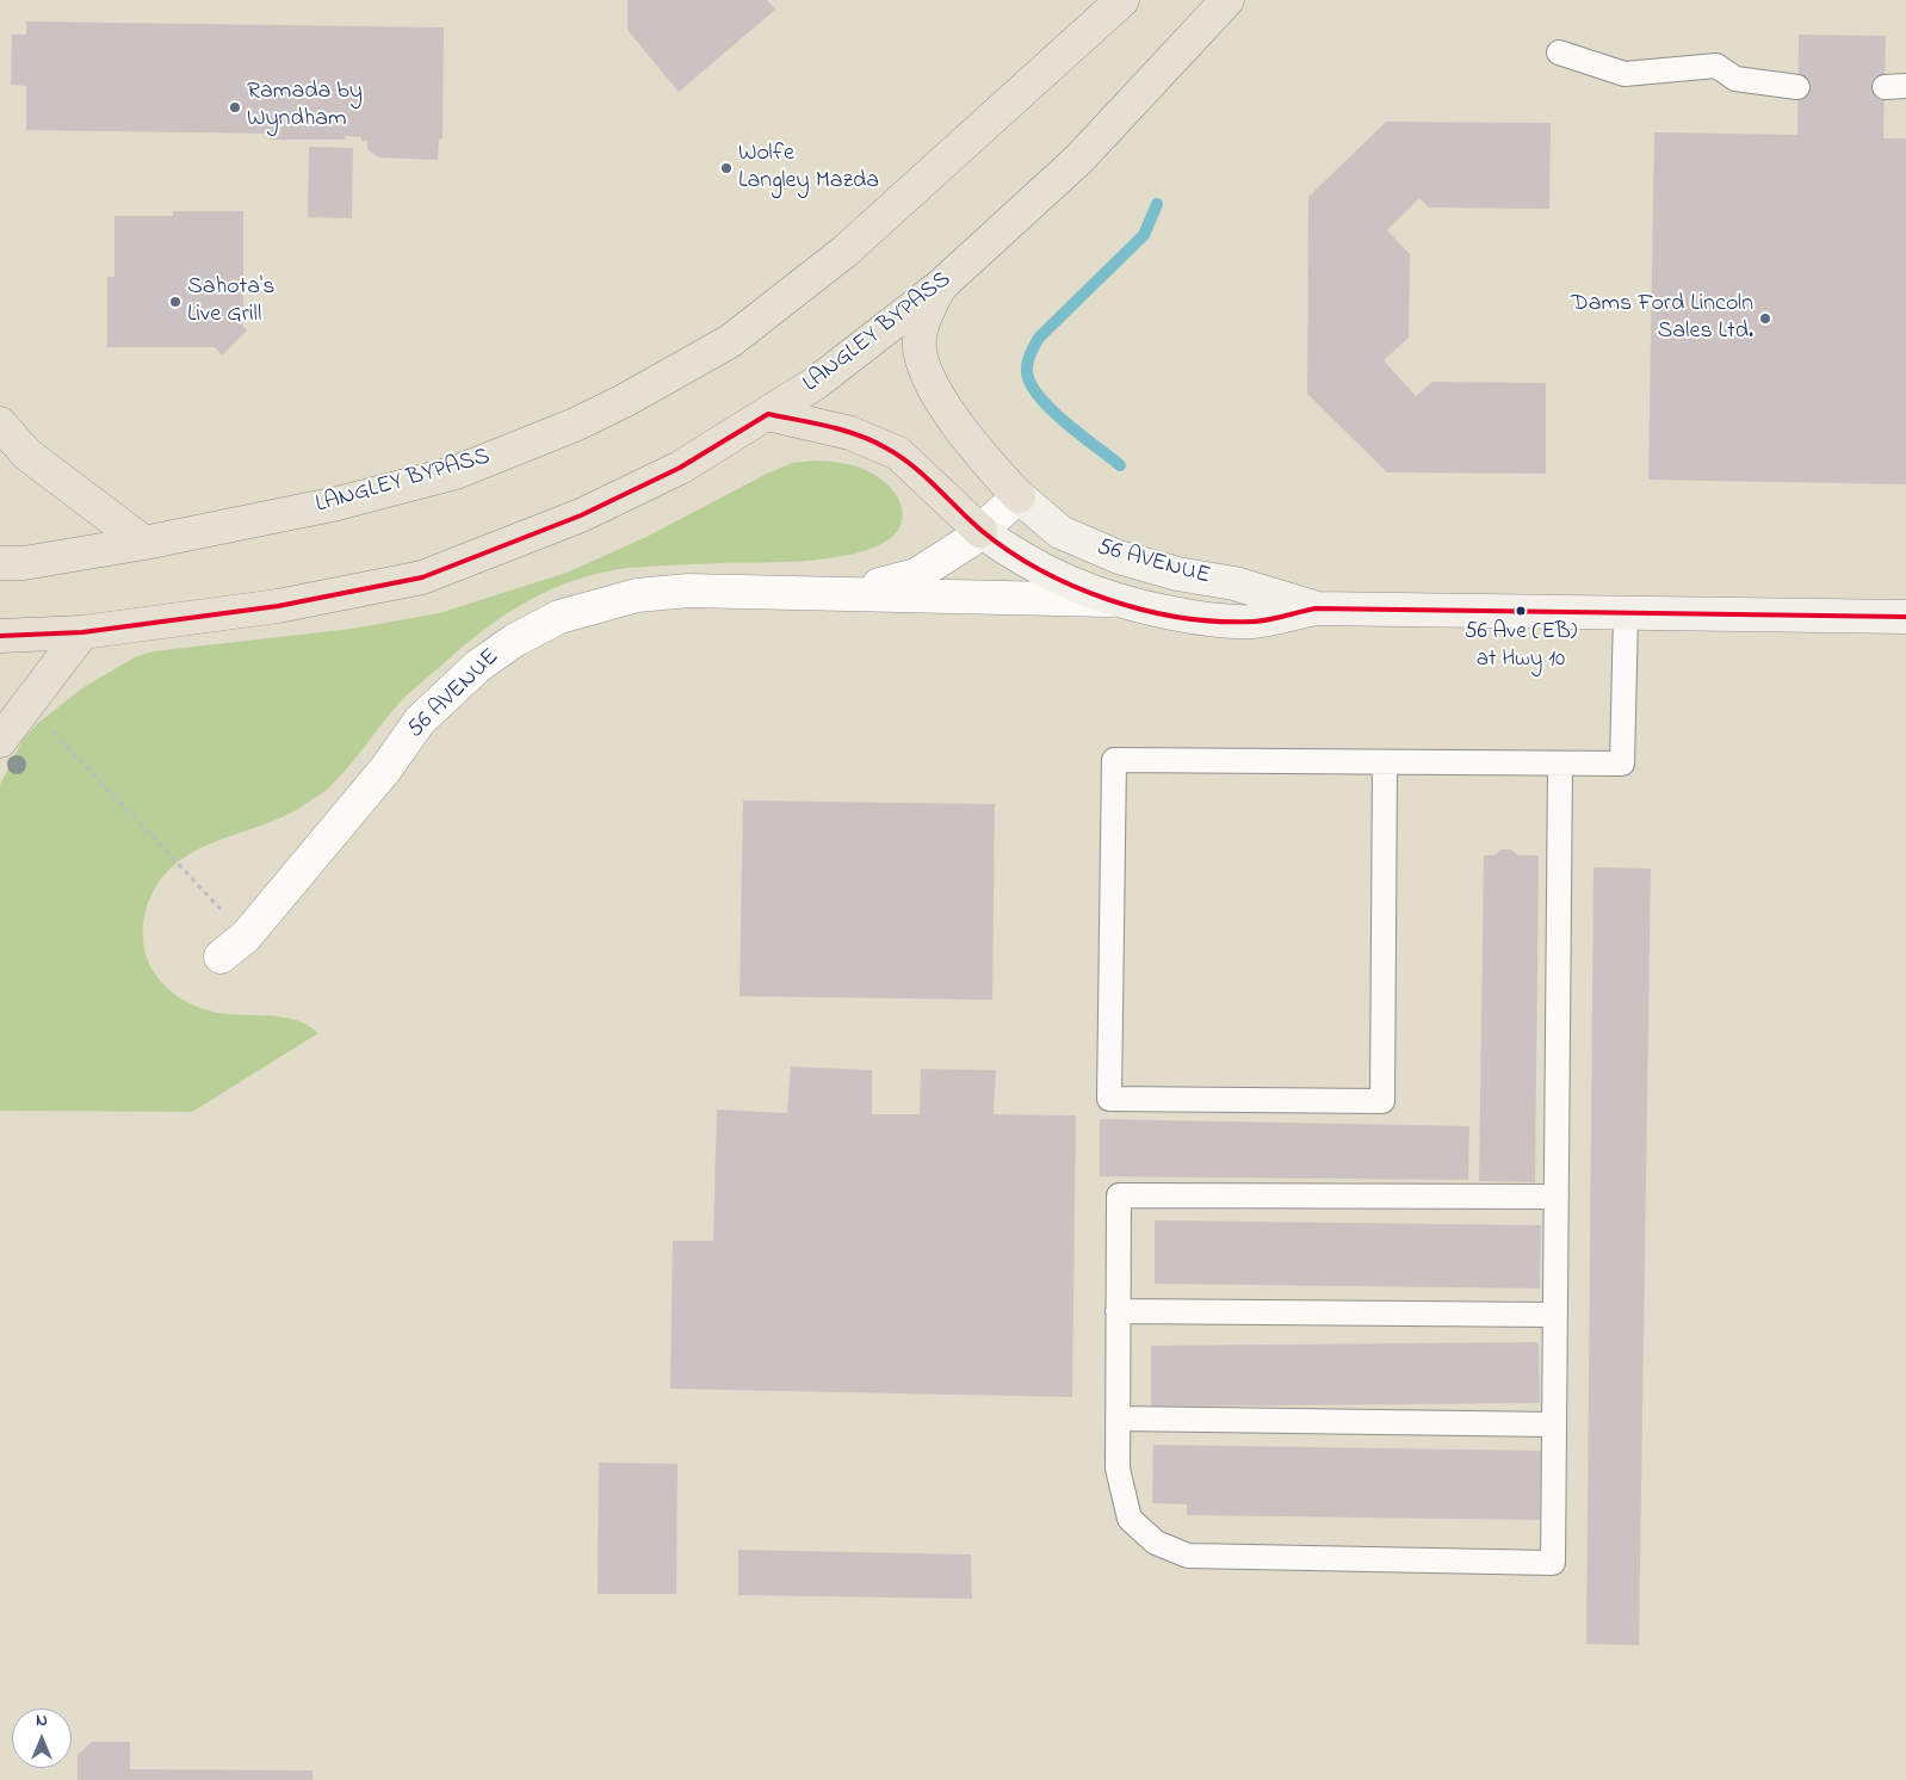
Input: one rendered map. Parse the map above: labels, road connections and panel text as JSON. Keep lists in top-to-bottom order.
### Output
{
  "streets": {
    "highway": ["LANGLEY BYPASS"],
    "main road": ["56 AVENUE"]
  },
  "places": [
    "Ramada by Wyndham",
    "Wolfe Langley Mazda",
    "Sahota's Live Grill",
    "Dams Ford Lincoln Sales Ltd.",
    "56 Ave (EB) at Hwy 10"
  ],
  "north": "top"
}
